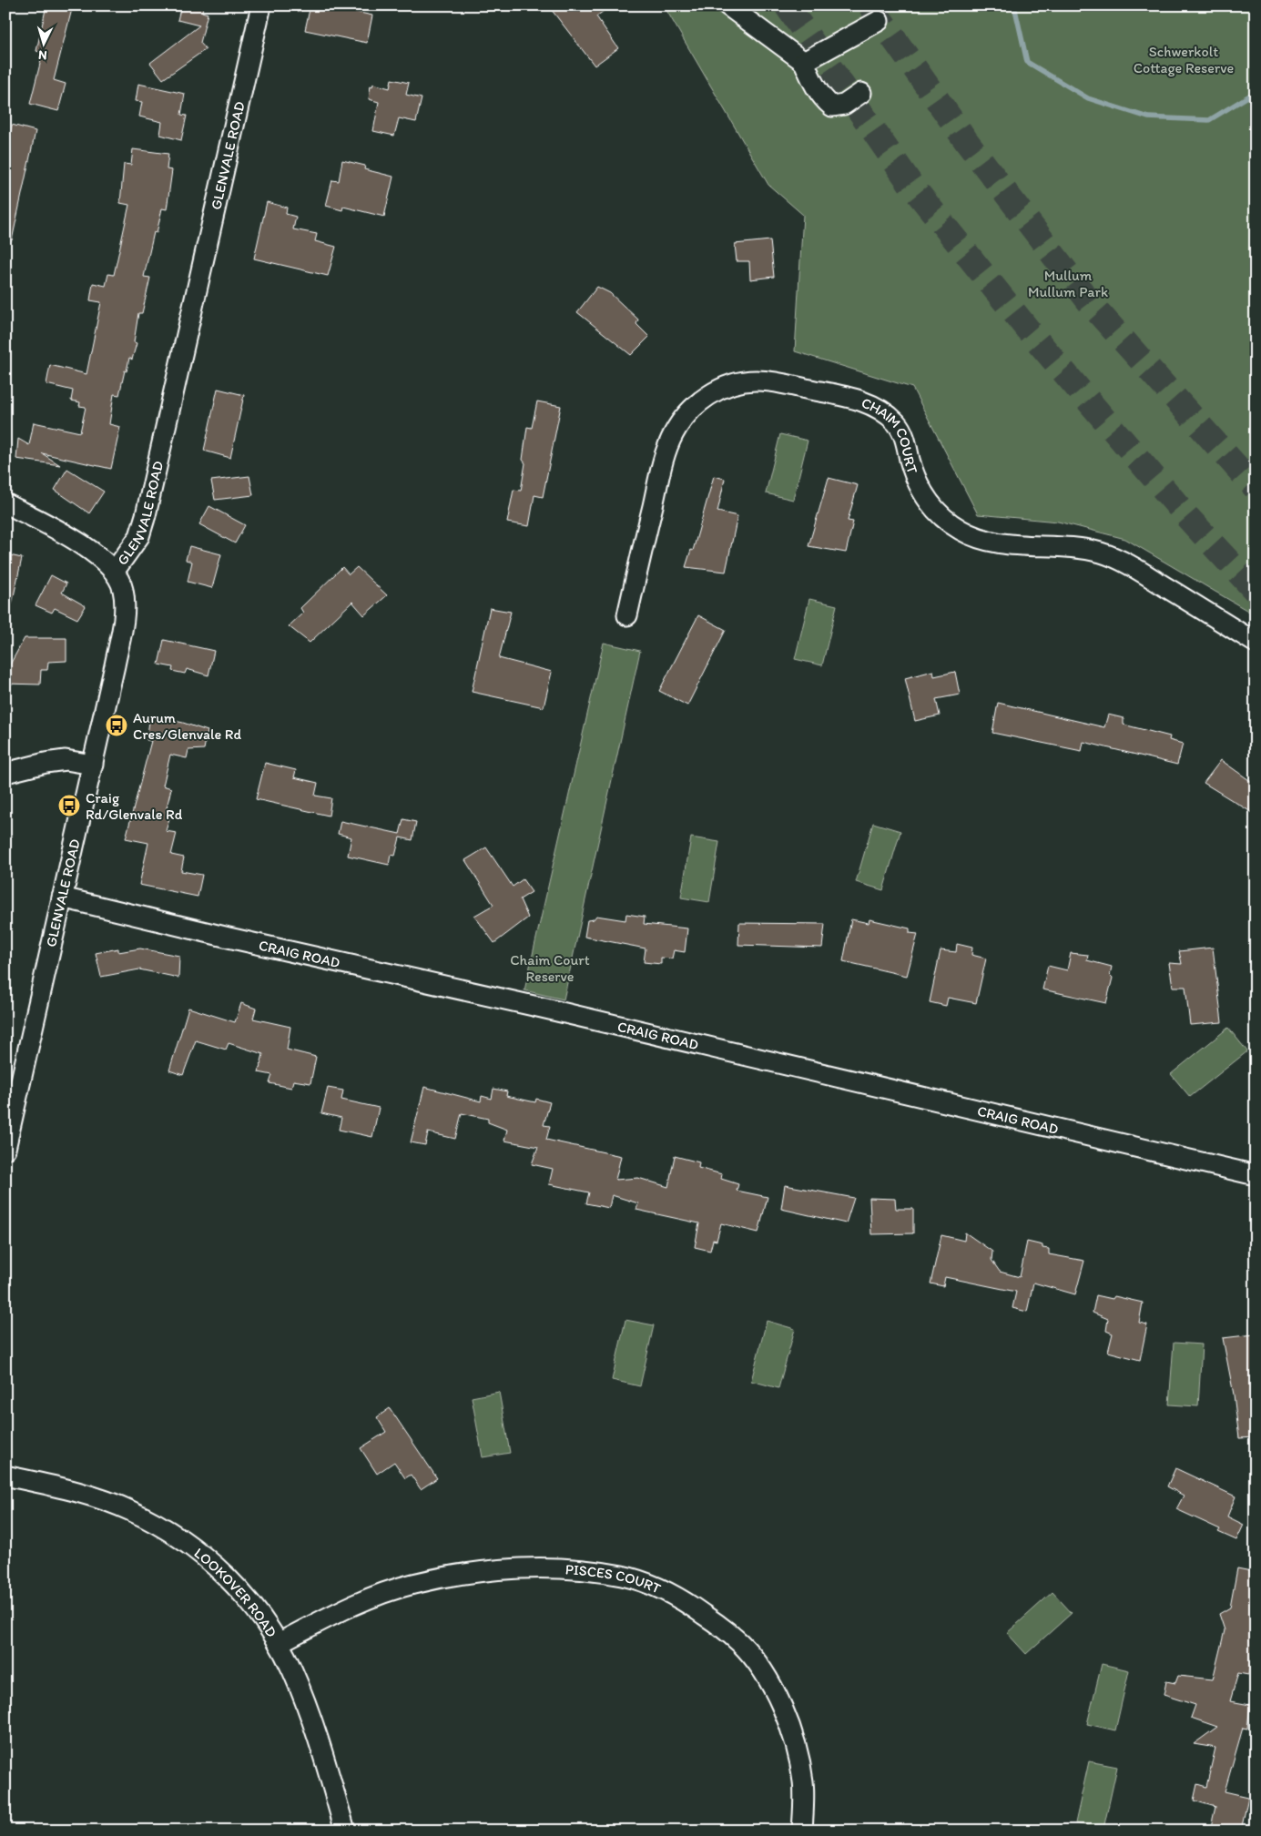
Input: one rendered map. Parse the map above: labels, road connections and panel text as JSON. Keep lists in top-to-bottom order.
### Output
{
  "streets": {
    "street": [
      "GLENVALE ROAD",
      "CHAIM COURT",
      "CRAIG ROAD",
      "PISCES COURT",
      "LOOKOVER ROAD"
    ]
  },
  "crossings": [
    ["GLENVALE ROAD", "CRAIG ROAD"],
    ["PISCES COURT", "LOOKOVER ROAD"]
  ],
  "parks": ["Schwerkolt Cottage Reserve", "Mullum Mullum Park", "Chaim Court Reserve"],
  "places": {
    "bus stop": ["Aurum Cres/Glenvale Rd", "Craig Rd/Glenvale Rd"]
  },
  "north": "bottom"
}
